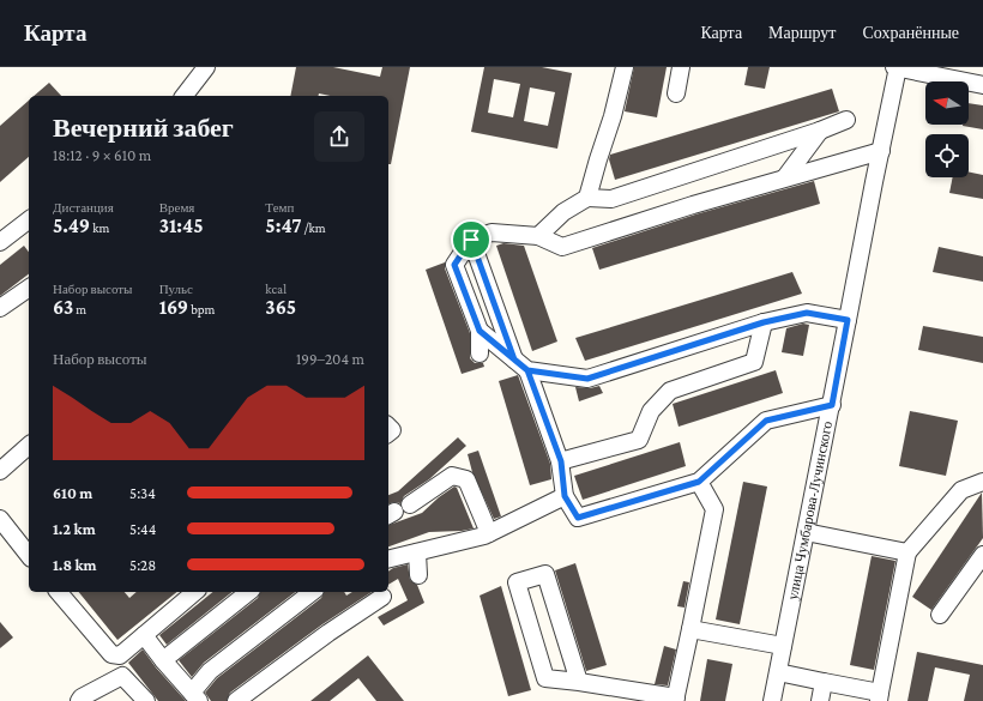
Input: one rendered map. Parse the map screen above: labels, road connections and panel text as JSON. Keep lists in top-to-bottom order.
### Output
{
  "streets": {
    "street": ["улица Чумбарова-Лучинского"]
  },
  "north": "left",
  "page": {
    "header": "Карта",
    "nav": ["Карта", "Маршрут", "Сохранённые"],
    "heading": ["Вечерний забег", "18:12 · 9 × 610 m"],
    "stats": [
      ["Дистанция", "5.49 km"],
      ["Время", "31:45"],
      ["Темп", "5:47 /km"],
      ["Набор высоты", "63 m"],
      ["Пульс", "169 bpm"],
      ["kcal", "365"]
    ],
    "chart": ["Набор высоты", "199–204 m"],
    "list": [
      {
        "name": "610 m",
        "note": "5:34"
      },
      {
        "name": "1.2 km",
        "note": "5:44"
      },
      {
        "name": "1.8 km",
        "note": "5:28"
      }
    ]
  }
}
